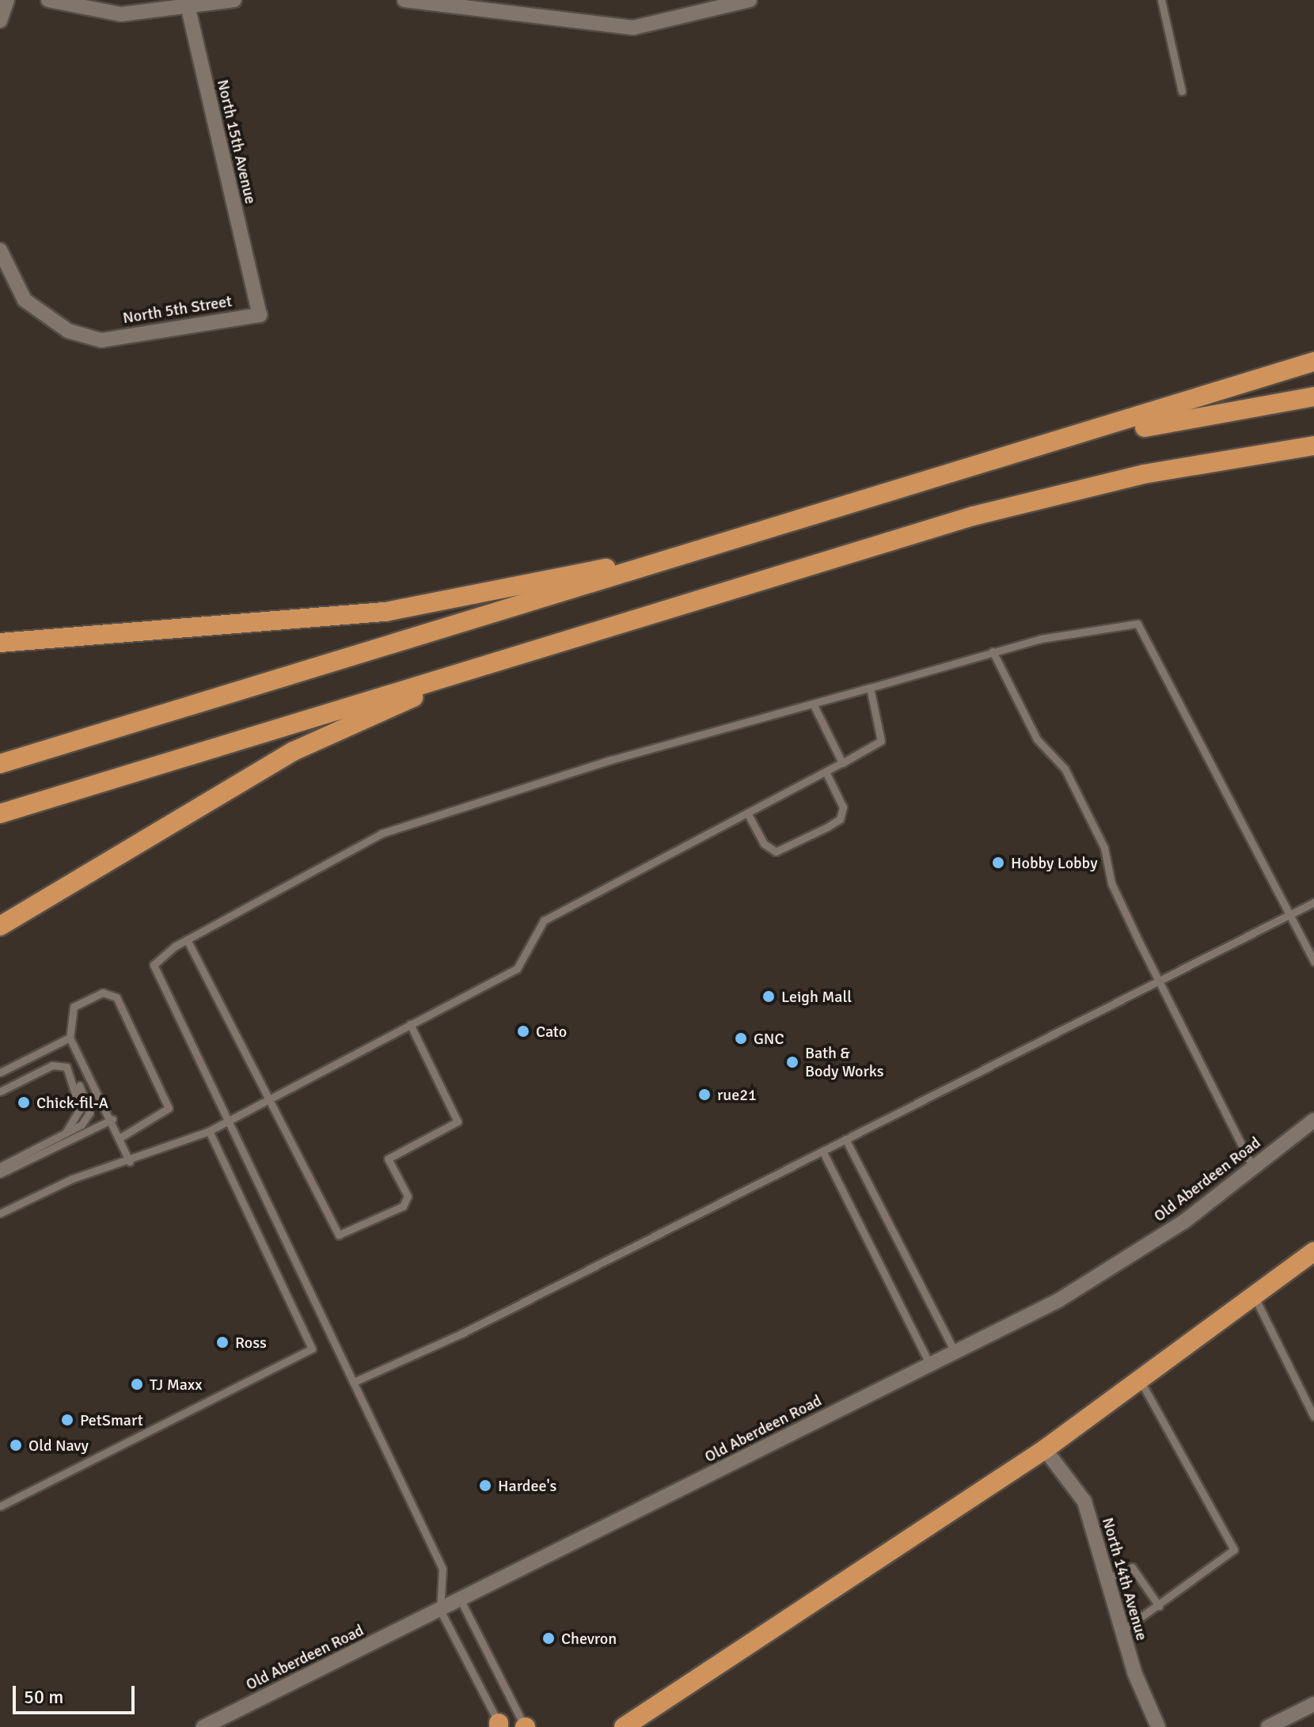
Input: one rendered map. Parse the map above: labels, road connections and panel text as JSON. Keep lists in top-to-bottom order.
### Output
{
  "streets": {
    "street": [
      "North 15th Avenue",
      "North 5th Street",
      "Old Aberdeen Road",
      "North 14th Avenue"
    ]
  },
  "crossings": [
    ["North 15th Avenue", "North 5th Street"]
  ],
  "places": [
    "Hobby Lobby",
    "Leigh Mall",
    "Cato",
    "GNC",
    "Bath & Body Works",
    "rue21",
    "Chick-fil-A",
    "Ross",
    "TJ Maxx",
    "PetSmart",
    "Old Navy",
    "Hardee's",
    "Chevron"
  ],
  "scale_bar": "50 m"
}
